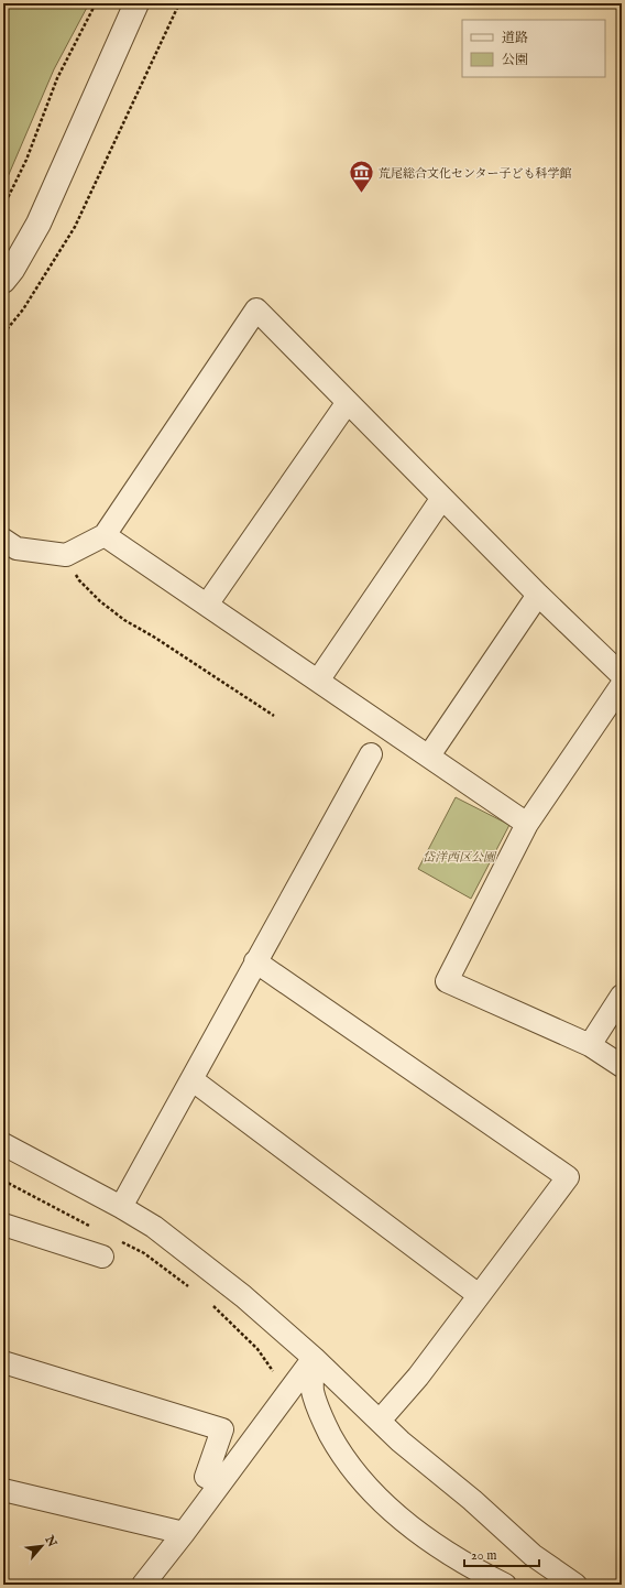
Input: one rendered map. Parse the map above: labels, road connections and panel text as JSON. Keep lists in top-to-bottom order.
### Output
{
  "parks": ["岱洋西区公園"],
  "places": {
    "museum": ["荒尾総合文化センター子ども科学館"]
  },
  "legend": ["道路", "公園"],
  "scale_bar": "20 m",
  "north": "top right"
}
